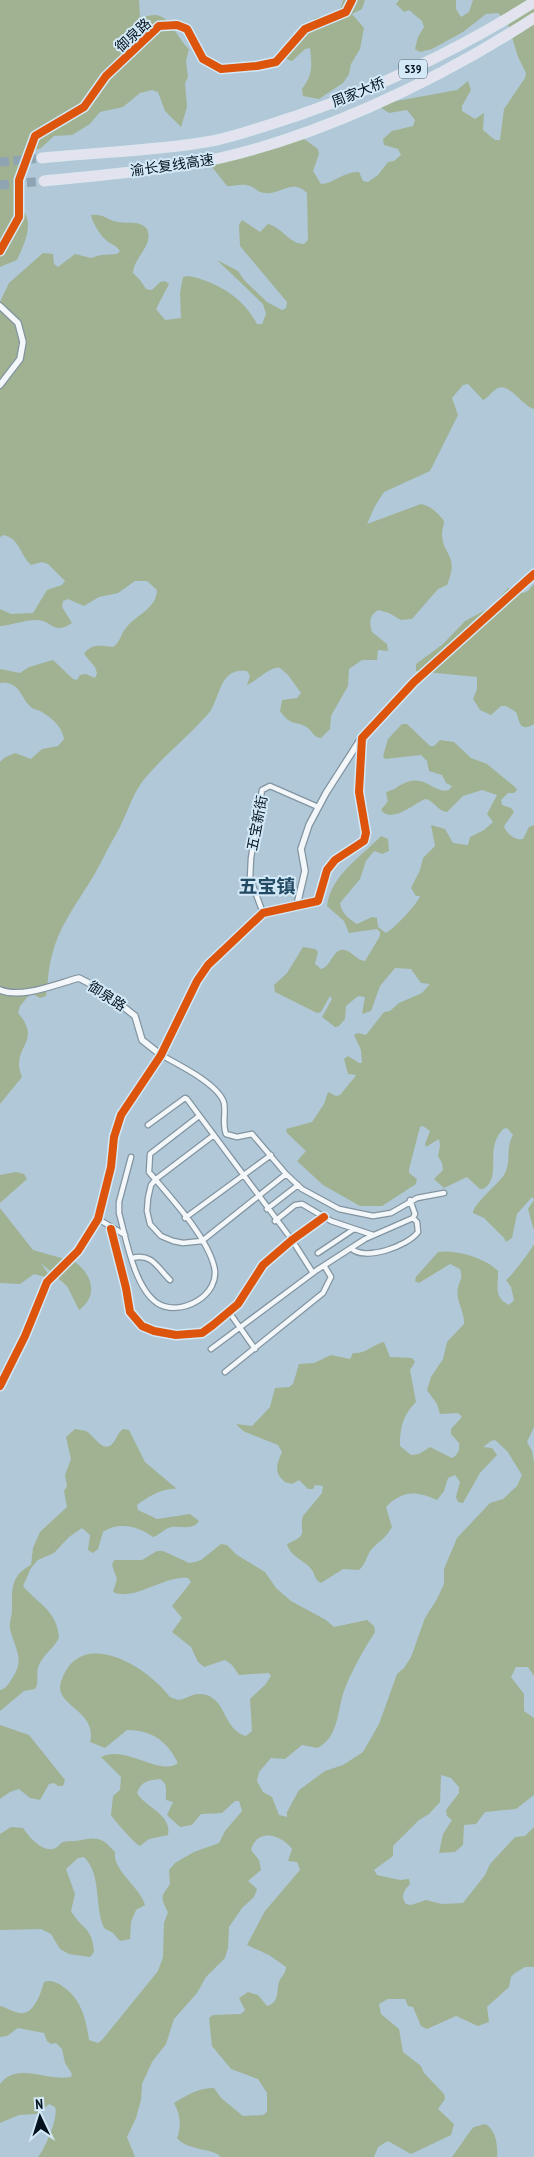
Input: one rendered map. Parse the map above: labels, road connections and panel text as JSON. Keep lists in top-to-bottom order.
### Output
{
  "streets": {
    "highway": ["S39", "周家大桥", "渝长复线高速"],
    "street": ["御泉路", "五宝新街"]
  },
  "crossings": [
    ["周家大桥", "渝长复线高速"]
  ],
  "districts": ["五宝镇"],
  "north": "top"
}
